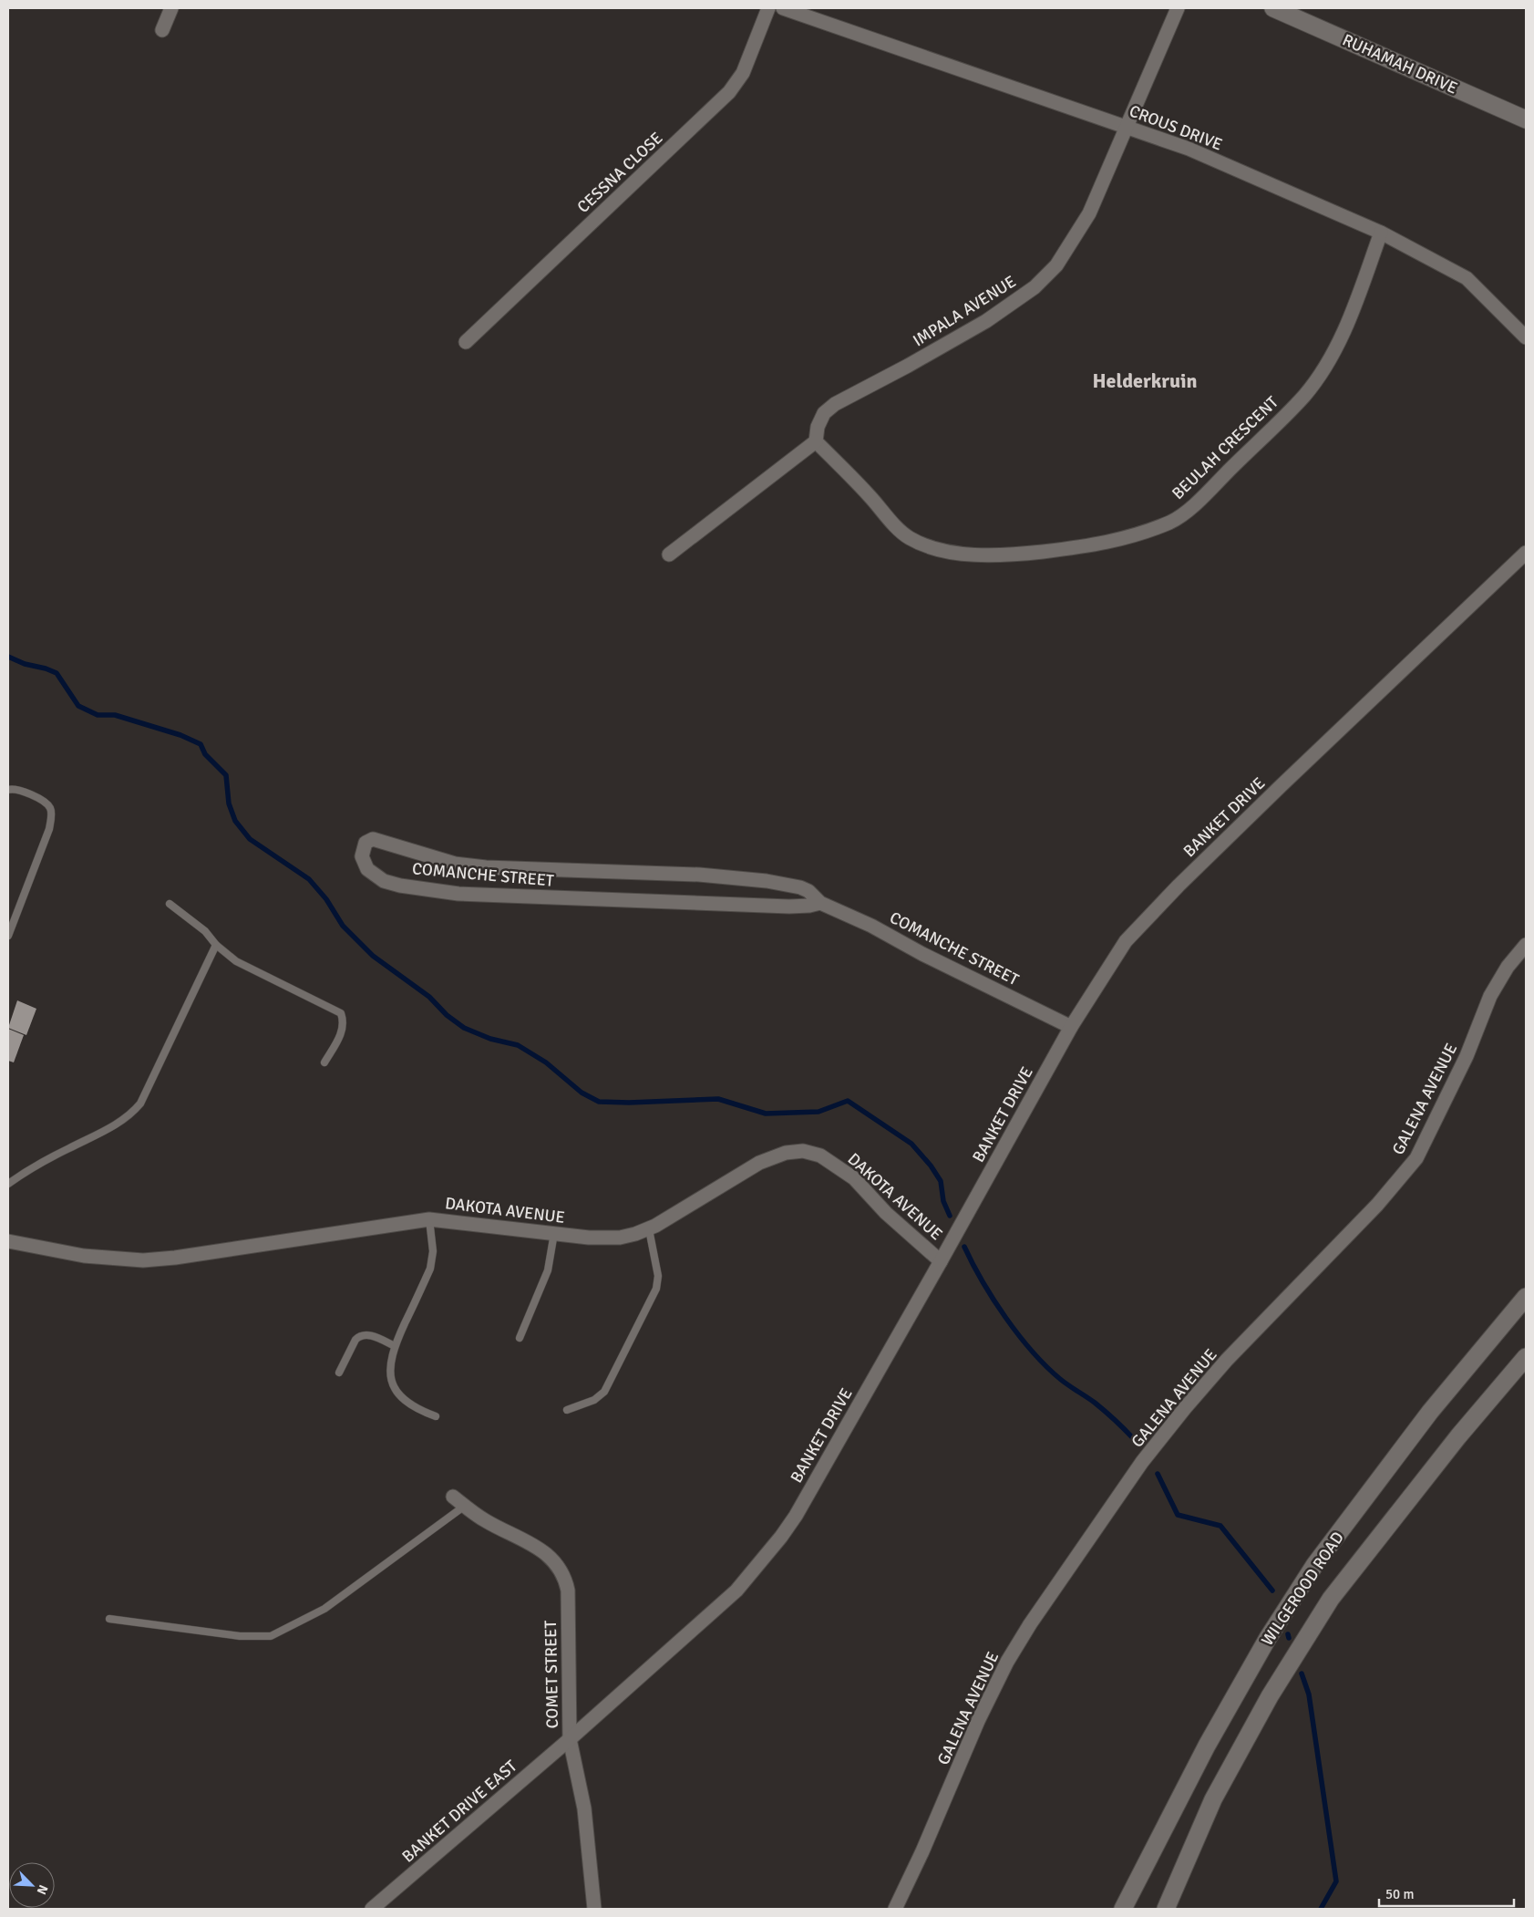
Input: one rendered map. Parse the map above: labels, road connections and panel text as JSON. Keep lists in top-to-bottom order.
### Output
{
  "streets": {
    "street": [
      "RUHAMAH DRIVE",
      "CROUS DRIVE",
      "CESSNA CLOSE",
      "IMPALA AVENUE",
      "BEULAH CRESCENT",
      "BANKET DRIVE",
      "COMANCHE STREET",
      "GALENA AVENUE",
      "DAKOTA AVENUE",
      "WILGEROOD ROAD",
      "COMET STREET",
      "BANKET DRIVE EAST"
    ]
  },
  "crossings": [
    ["CROUS DRIVE", "IMPALA AVENUE"],
    ["CROUS DRIVE", "BEULAH CRESCENT"],
    ["IMPALA AVENUE", "BEULAH CRESCENT"],
    ["BANKET DRIVE", "COMANCHE STREET"],
    ["BANKET DRIVE", "DAKOTA AVENUE"],
    ["BANKET DRIVE", "COMET STREET"],
    ["BANKET DRIVE", "BANKET DRIVE EAST"],
    ["COMET STREET", "BANKET DRIVE EAST"]
  ],
  "districts": ["Helderkruin"],
  "scale_bar": "50 m",
  "north": "bottom right"
}
